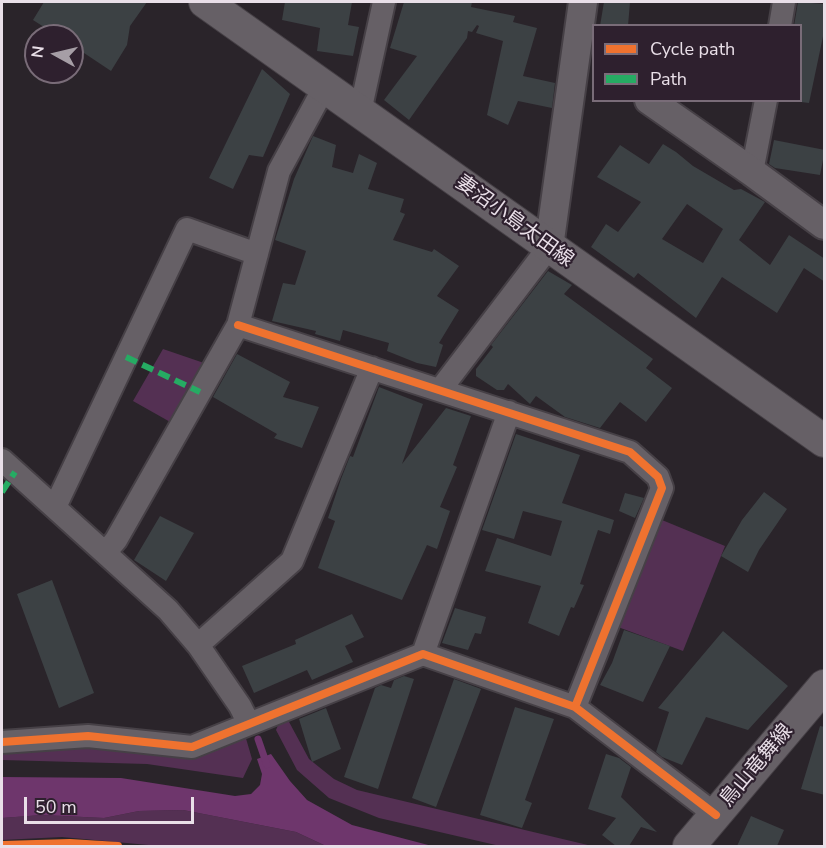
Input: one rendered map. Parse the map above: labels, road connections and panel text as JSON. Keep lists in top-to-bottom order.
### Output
{
  "streets": {
    "main road": ["妻沼小島太田線", "鳥山竜舞線"]
  },
  "legend": ["Cycle path", "Path"],
  "scale_bar": "50 m",
  "north": "left"
}
